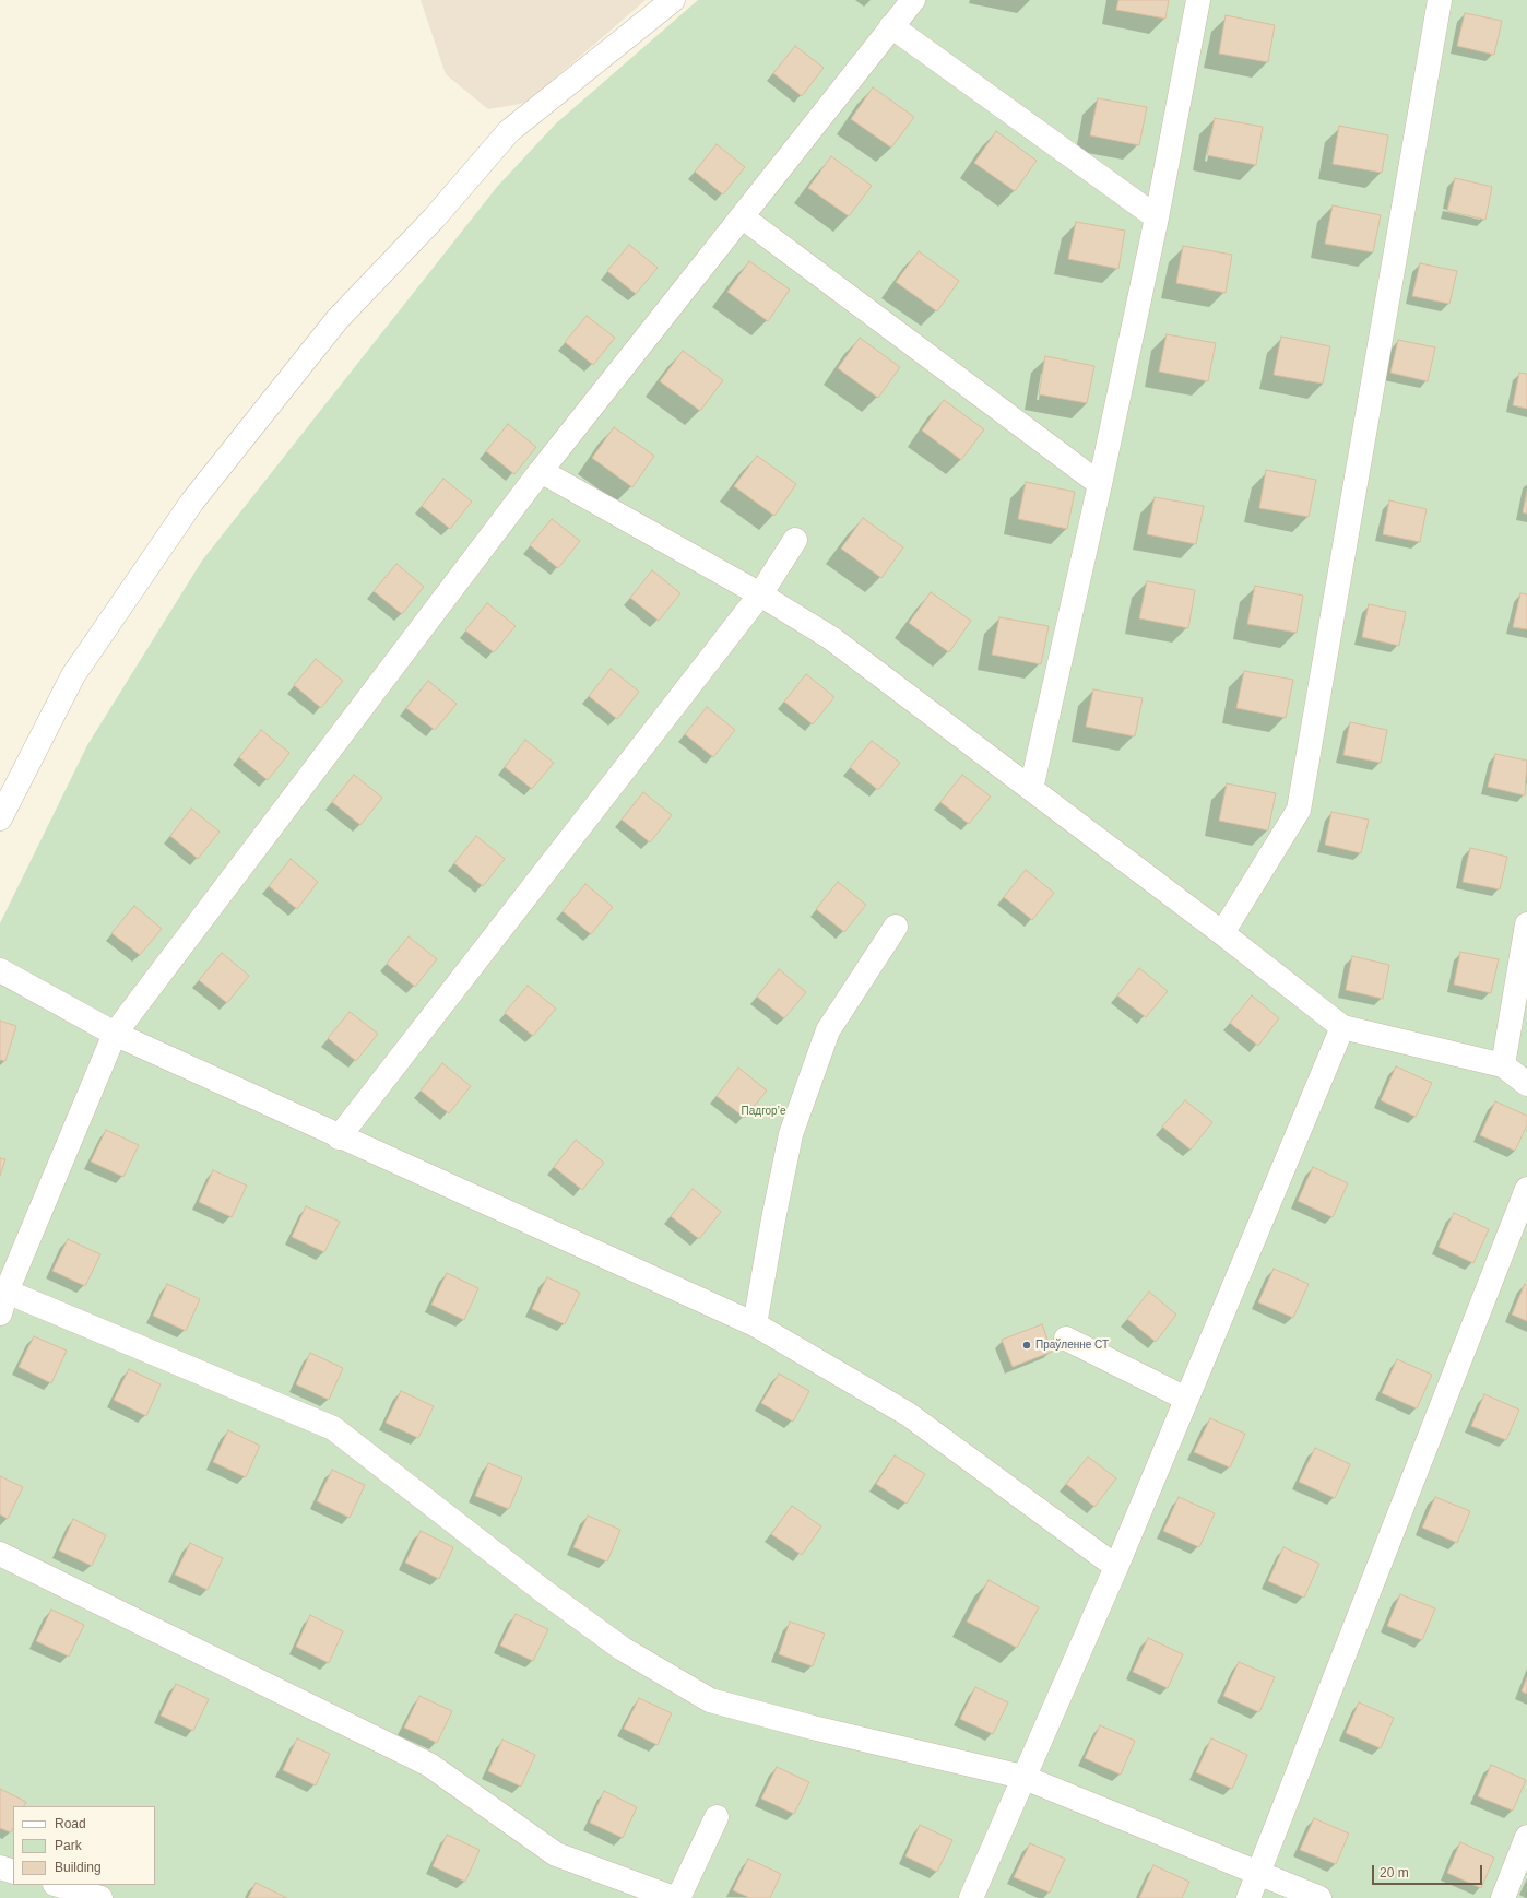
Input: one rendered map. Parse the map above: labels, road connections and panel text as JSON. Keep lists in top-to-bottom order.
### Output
{
  "parks": ["Падгорʼе"],
  "places": ["Праўленне СТ"],
  "legend": ["Road", "Park", "Building"],
  "scale_bar": "20 m"
}
